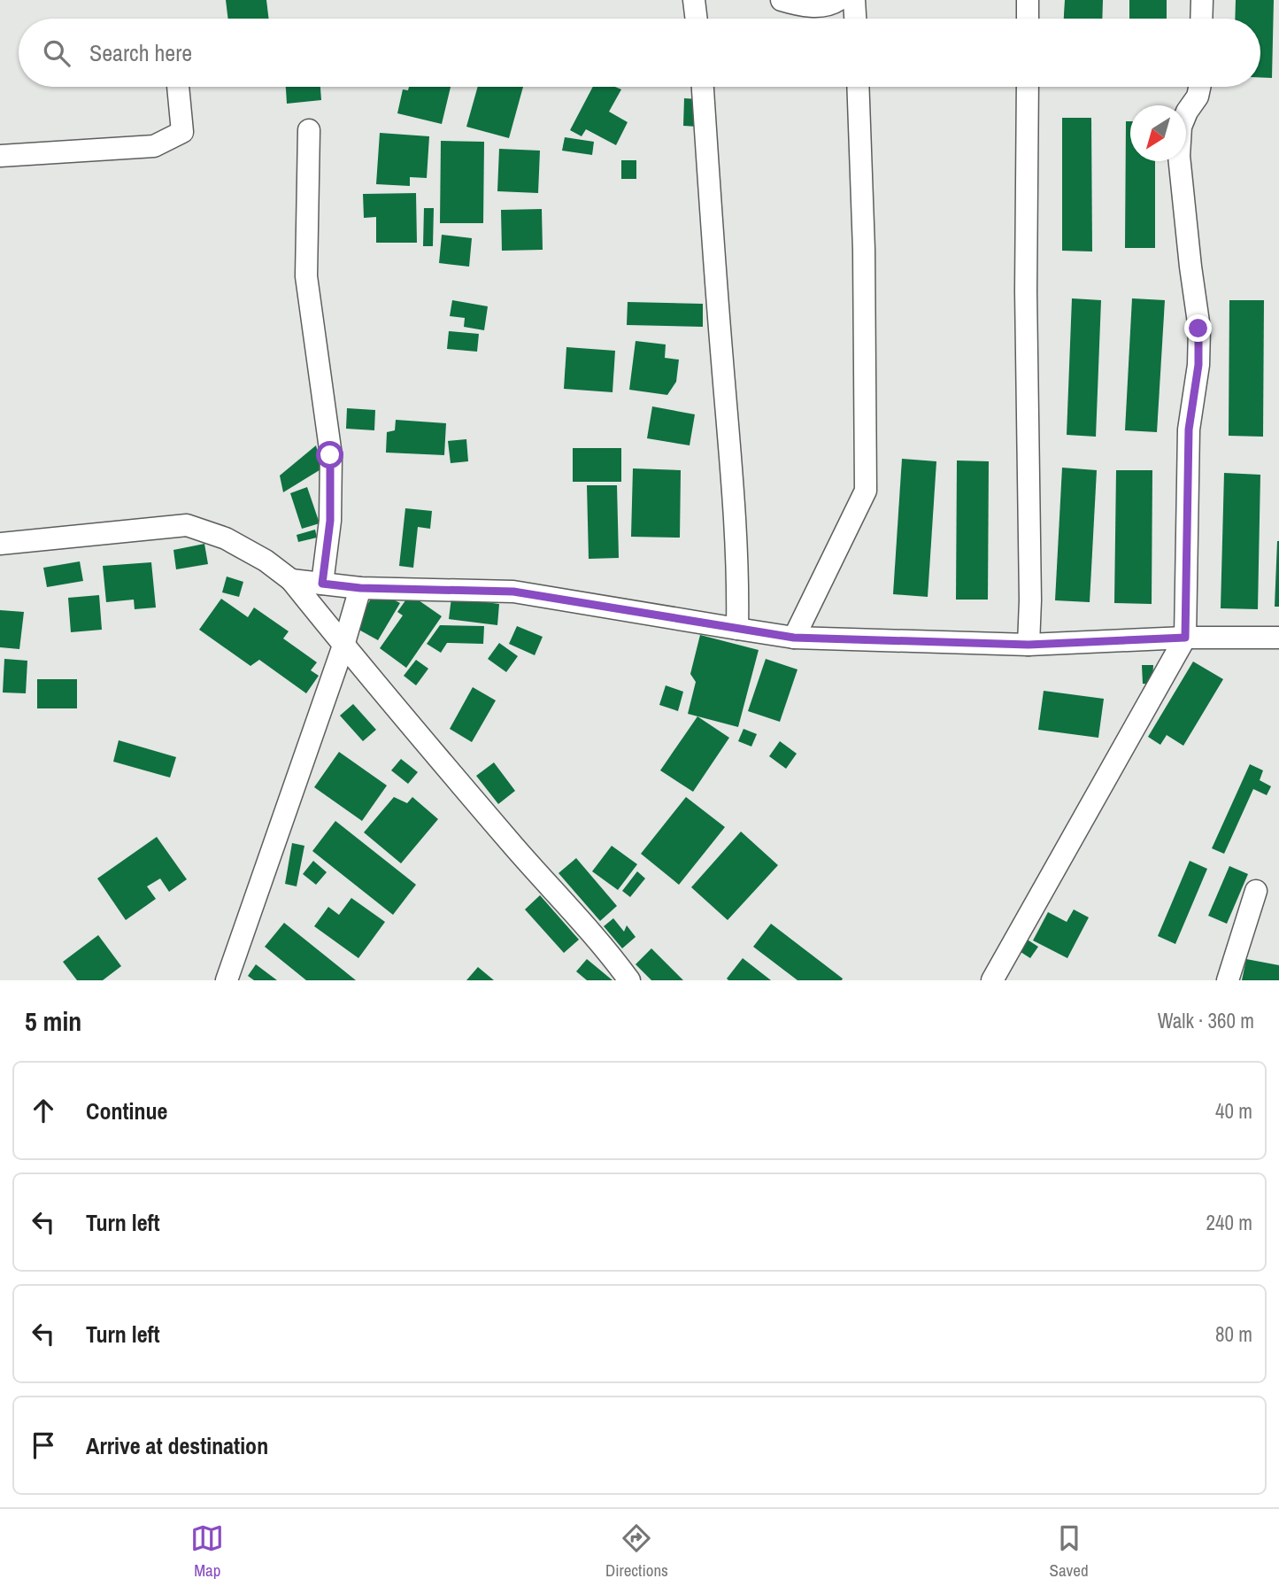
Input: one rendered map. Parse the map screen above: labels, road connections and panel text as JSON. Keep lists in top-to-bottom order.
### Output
{
  "north": "bottom left",
  "page": {
    "search": "Search here",
    "heading": ["5 min", "Walk · 360 m"],
    "list": [
      ["Continue", "40 m"],
      ["Turn left", "240 m"],
      ["Turn left", "80 m"],
      "Arrive at destination"
    ],
    "nav": ["Map", "Directions", "Saved"]
  }
}
